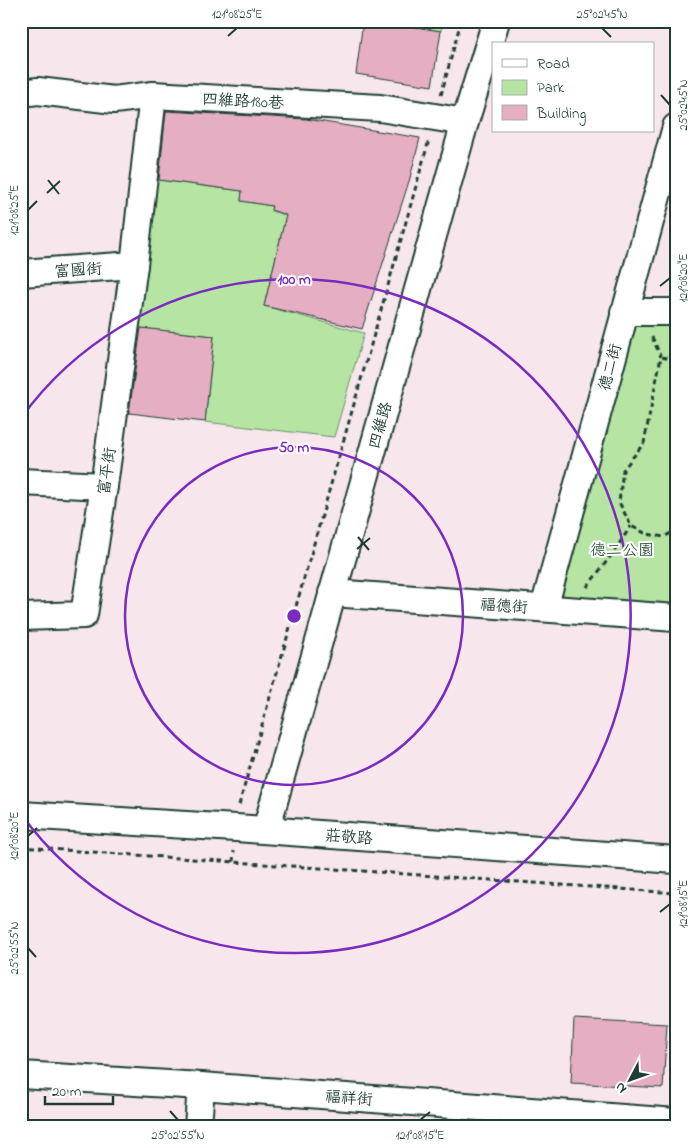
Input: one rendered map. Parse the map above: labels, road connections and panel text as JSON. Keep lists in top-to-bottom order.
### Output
{
  "streets": {
    "street": [
      "四維路180巷",
      "富國街",
      "德二街",
      "四維路",
      "富平街",
      "福德街",
      "莊敬路",
      "福祥街"
    ]
  },
  "crossings": [
    ["四維路180巷", "四維路"],
    ["四維路180巷", "富平街"],
    ["富國街", "富平街"],
    ["德二街", "福德街"],
    ["四維路", "福德街"],
    ["四維路", "莊敬路"]
  ],
  "parks": ["德二公園"],
  "legend": ["Road", "Park", "Building"],
  "scale_bar": "20 m",
  "north": "bottom left",
  "coordinates": [
    "121°08'25\"E",
    "25°02'45\"N",
    "121°08'20\"E",
    "121°08'15\"E",
    "25°02'55\"N"
  ],
  "rings": ["100 m", "50 m"]
}
